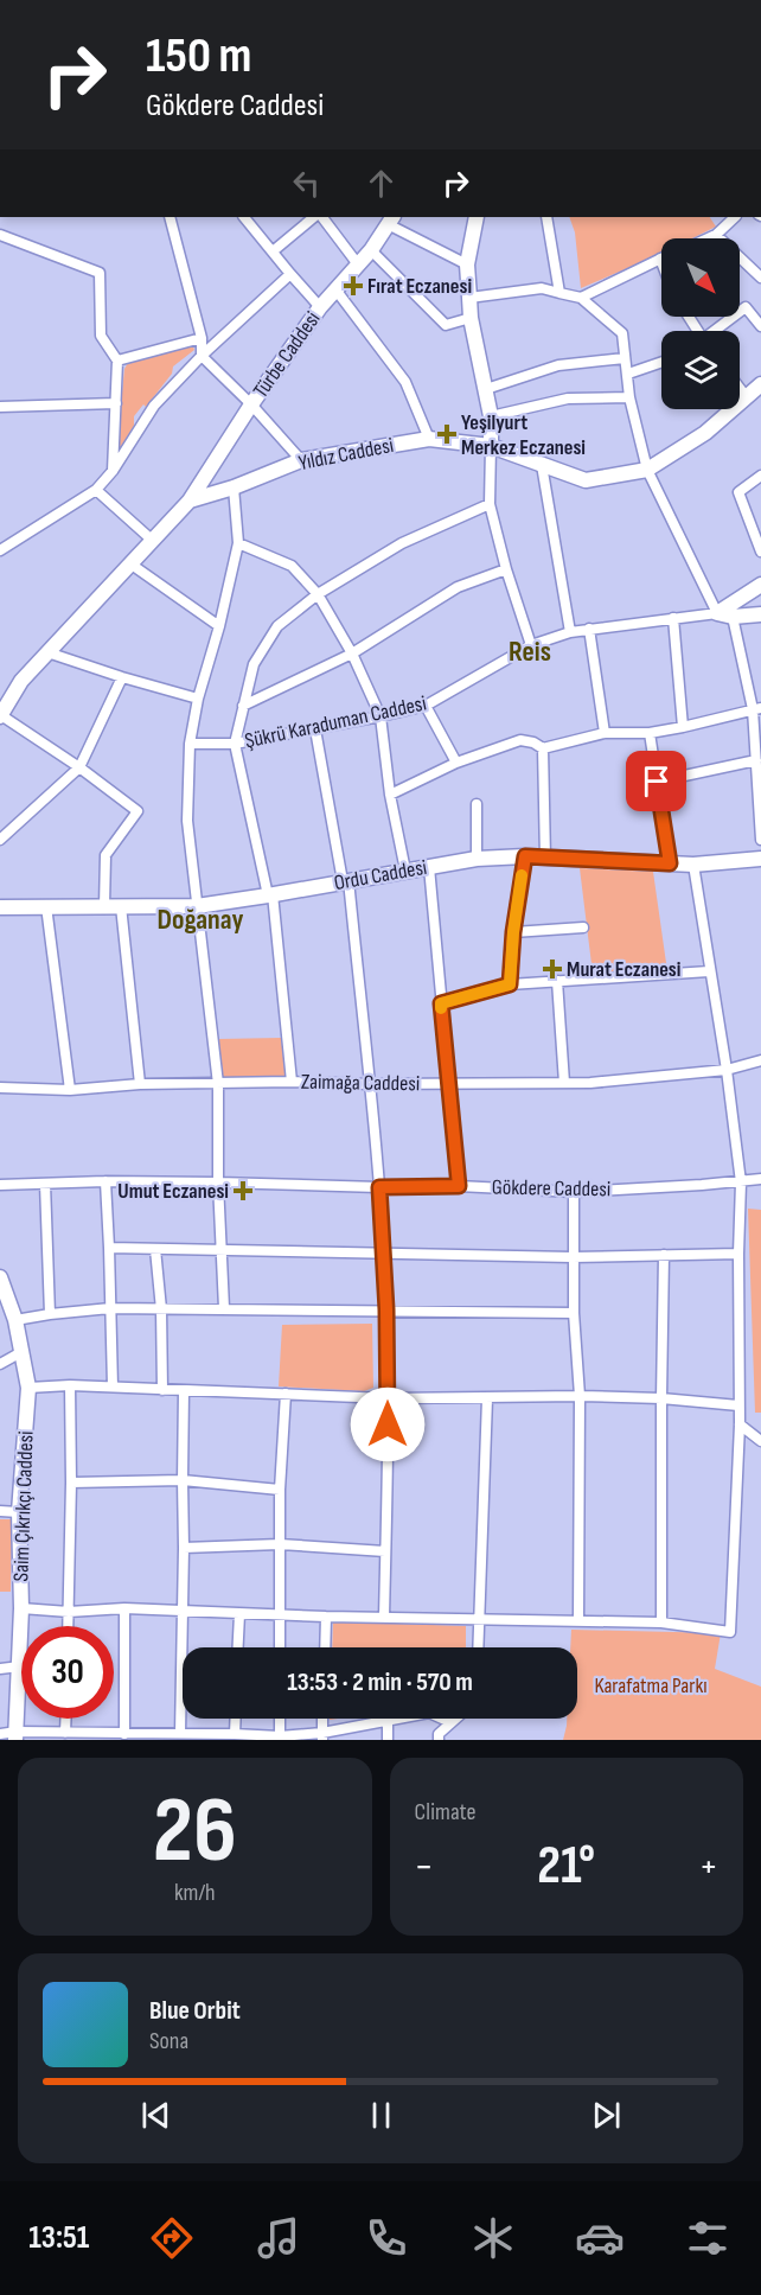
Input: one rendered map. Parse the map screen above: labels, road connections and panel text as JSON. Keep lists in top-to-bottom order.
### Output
{
  "streets": {
    "main road": [
      "Türbe Caddesi",
      "Yıldız Caddesi",
      "Şükrü Karaduman Caddesi",
      "Ordu Caddesi",
      "Saim Çıkrıkçı Caddesi"
    ],
    "street": ["Zaimağa Caddesi", "Gökdere Caddesi"]
  },
  "crossings": [
    ["Türbe Caddesi", "Yıldız Caddesi"]
  ],
  "districts": ["Reis", "Doğanay"],
  "parks": ["Karafatma Parkı"],
  "places": {
    "health": [
      "Fırat Eczanesi",
      "Yeşilyurt Merkez Eczanesi",
      "Murat Eczanesi",
      "Umut Eczanesi"
    ]
  },
  "north": "bottom right",
  "page": {
    "turn": ["150 m", "Gökdere Caddesi"],
    "limit": "30",
    "trip": "13:53 · 2 min · 570 m",
    "tile": [
      ["26", "km/h"],
      "Climate"
    ],
    "heat": ["−", "21°", "+"],
    "song": ["Blue Orbit", "Sona"],
    "tabs": "13:51"
  }
}
